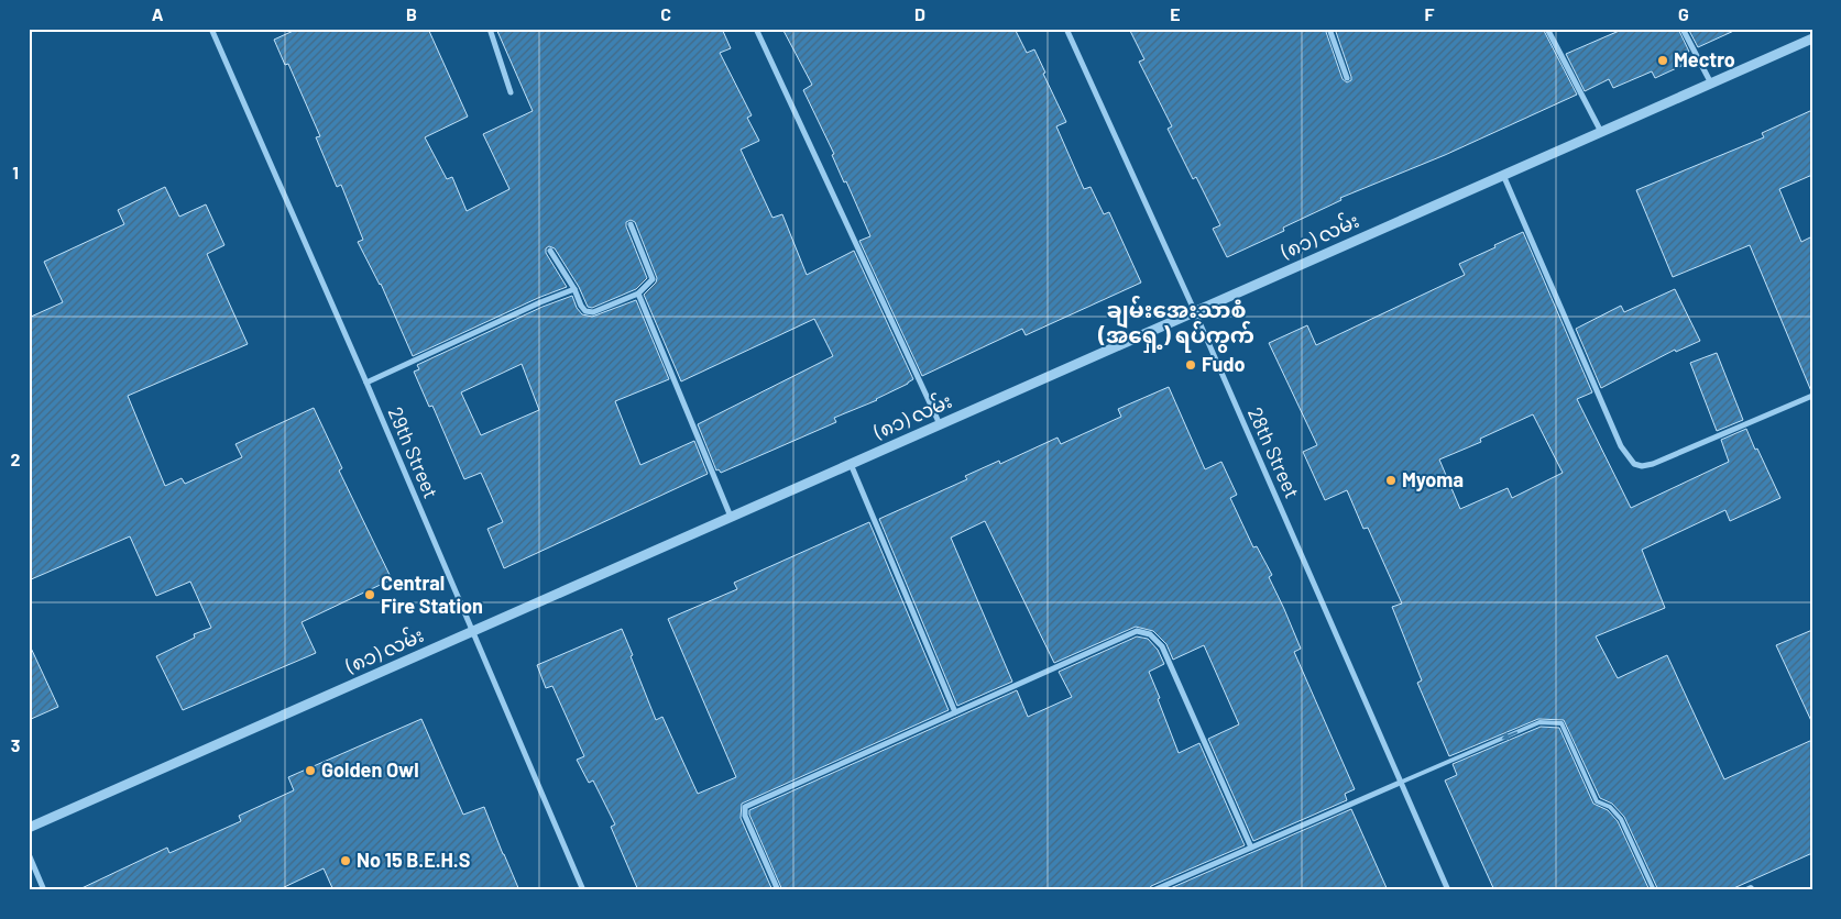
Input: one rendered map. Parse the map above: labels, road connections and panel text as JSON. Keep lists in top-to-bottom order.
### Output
{
  "streets": {
    "street": ["(၈၁) လမ်း", "29th Street", "28th Street"]
  },
  "crossings": [
    ["(၈၁) လမ်း", "29th Street"],
    ["(၈၁) လမ်း", "28th Street"]
  ],
  "districts": ["ချမ်းအေးသာစံ (အရှေ့) ရပ်ကွက်"],
  "places": [
    "Mectro",
    "Fudo",
    "Myoma",
    "Central Fire Station",
    "Golden Owl",
    "No 15 B.E.H.S"
  ],
  "grid": {
    "columns": [
      "A",
      "B",
      "C",
      "D",
      "E",
      "F",
      "G"
    ],
    "rows": ["1", "2", "3"]
  }
}
